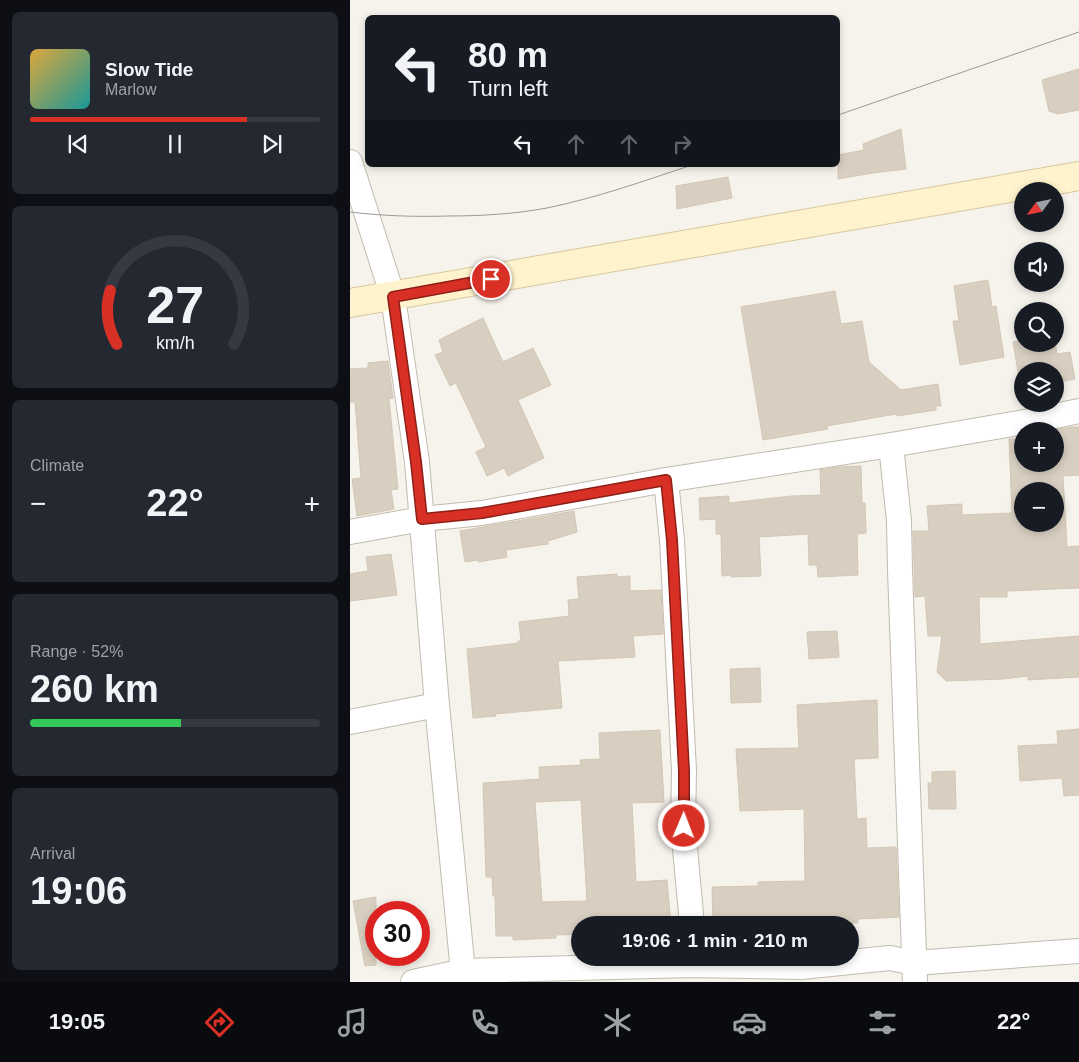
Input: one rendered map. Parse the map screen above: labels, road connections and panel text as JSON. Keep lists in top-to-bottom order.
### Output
{
  "north": "bottom left",
  "page": {
    "turn": ["80 m", "Turn left"],
    "song": ["Slow Tide", "Marlow"],
    "map_buttons": ["+", "−"],
    "tile": [
      "Climate",
      ["Range · 52%", "260 km"],
      ["Arrival", "19:06"]
    ],
    "heat": ["−", "22°", "+"],
    "limit": "30",
    "trip": "19:06 · 1 min · 210 m",
    "tabs": ["19:05", "22°"],
    "gauge": ["27", "km/h"]
  }
}
